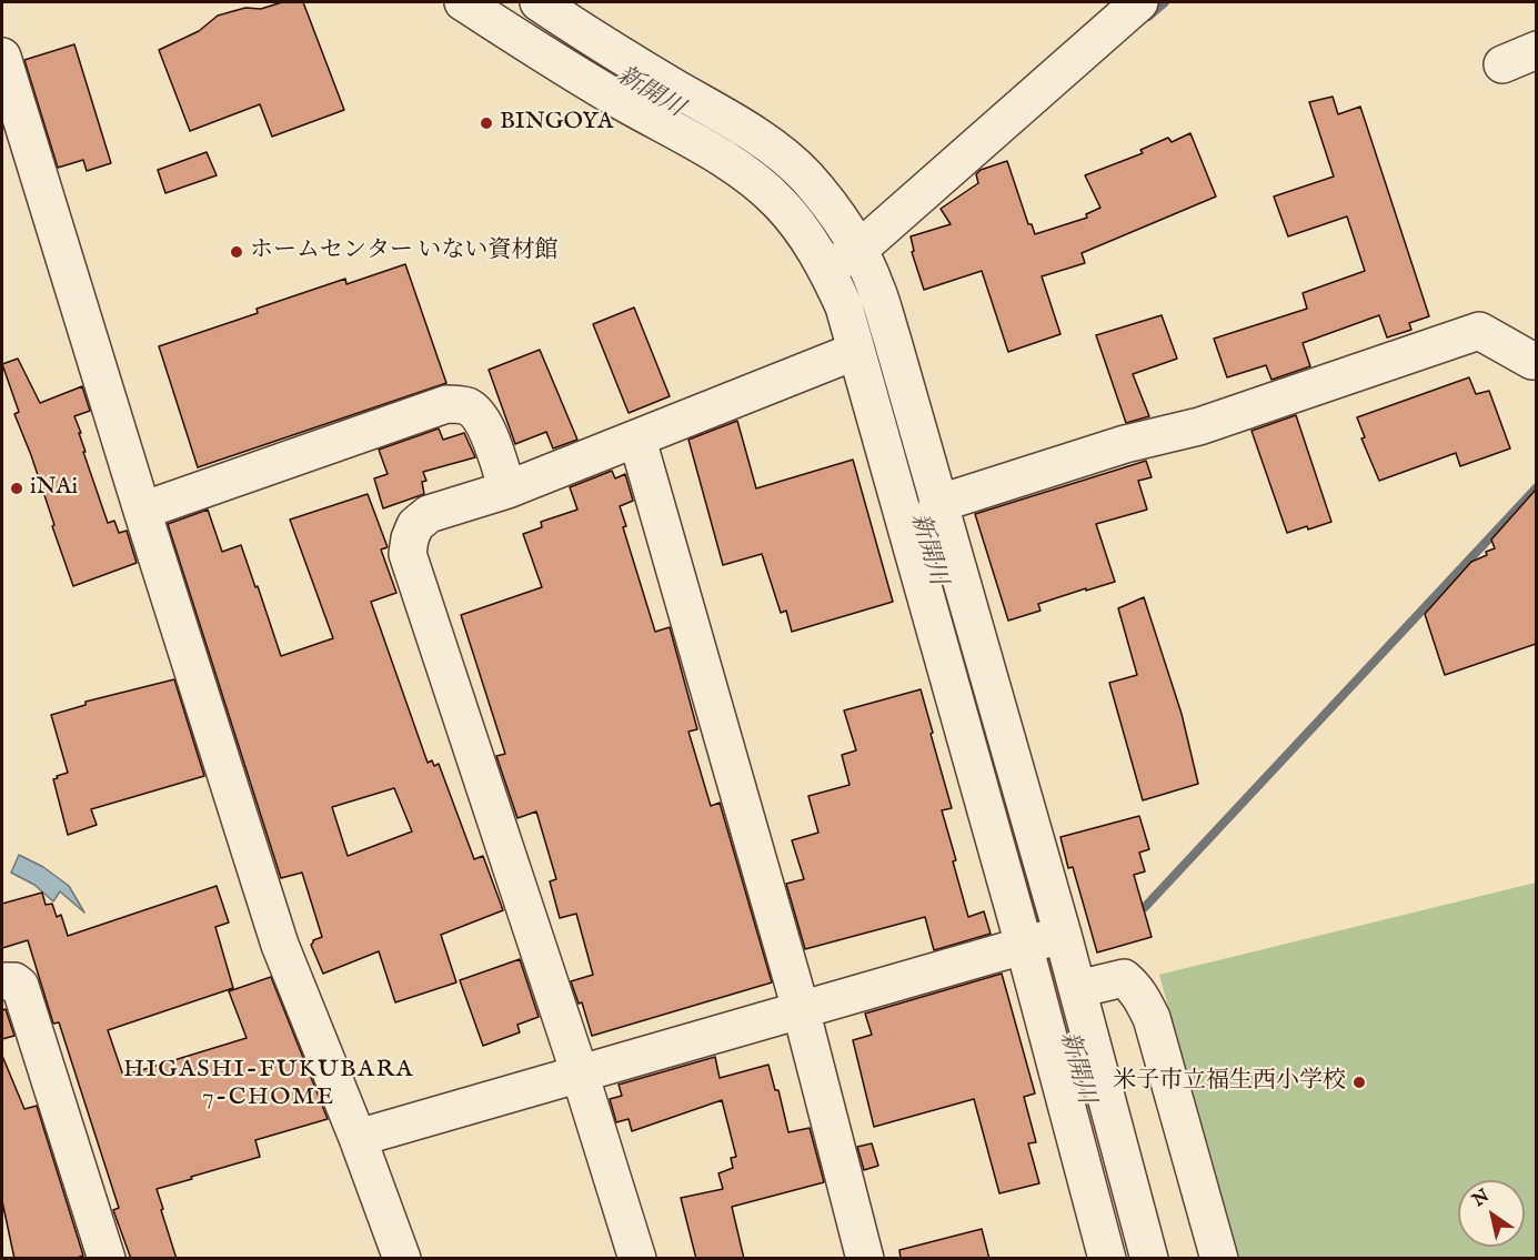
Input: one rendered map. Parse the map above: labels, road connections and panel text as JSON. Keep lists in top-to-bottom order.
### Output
{
  "districts": ["HIGASHI-FUKUBARA 7-CHOME"],
  "water": ["新開川"],
  "places": [
    "BINGOYA",
    "ホームセンター いない資材館",
    "iNAi",
    "米子市立福生西小学校"
  ],
  "north": "top left"
}
